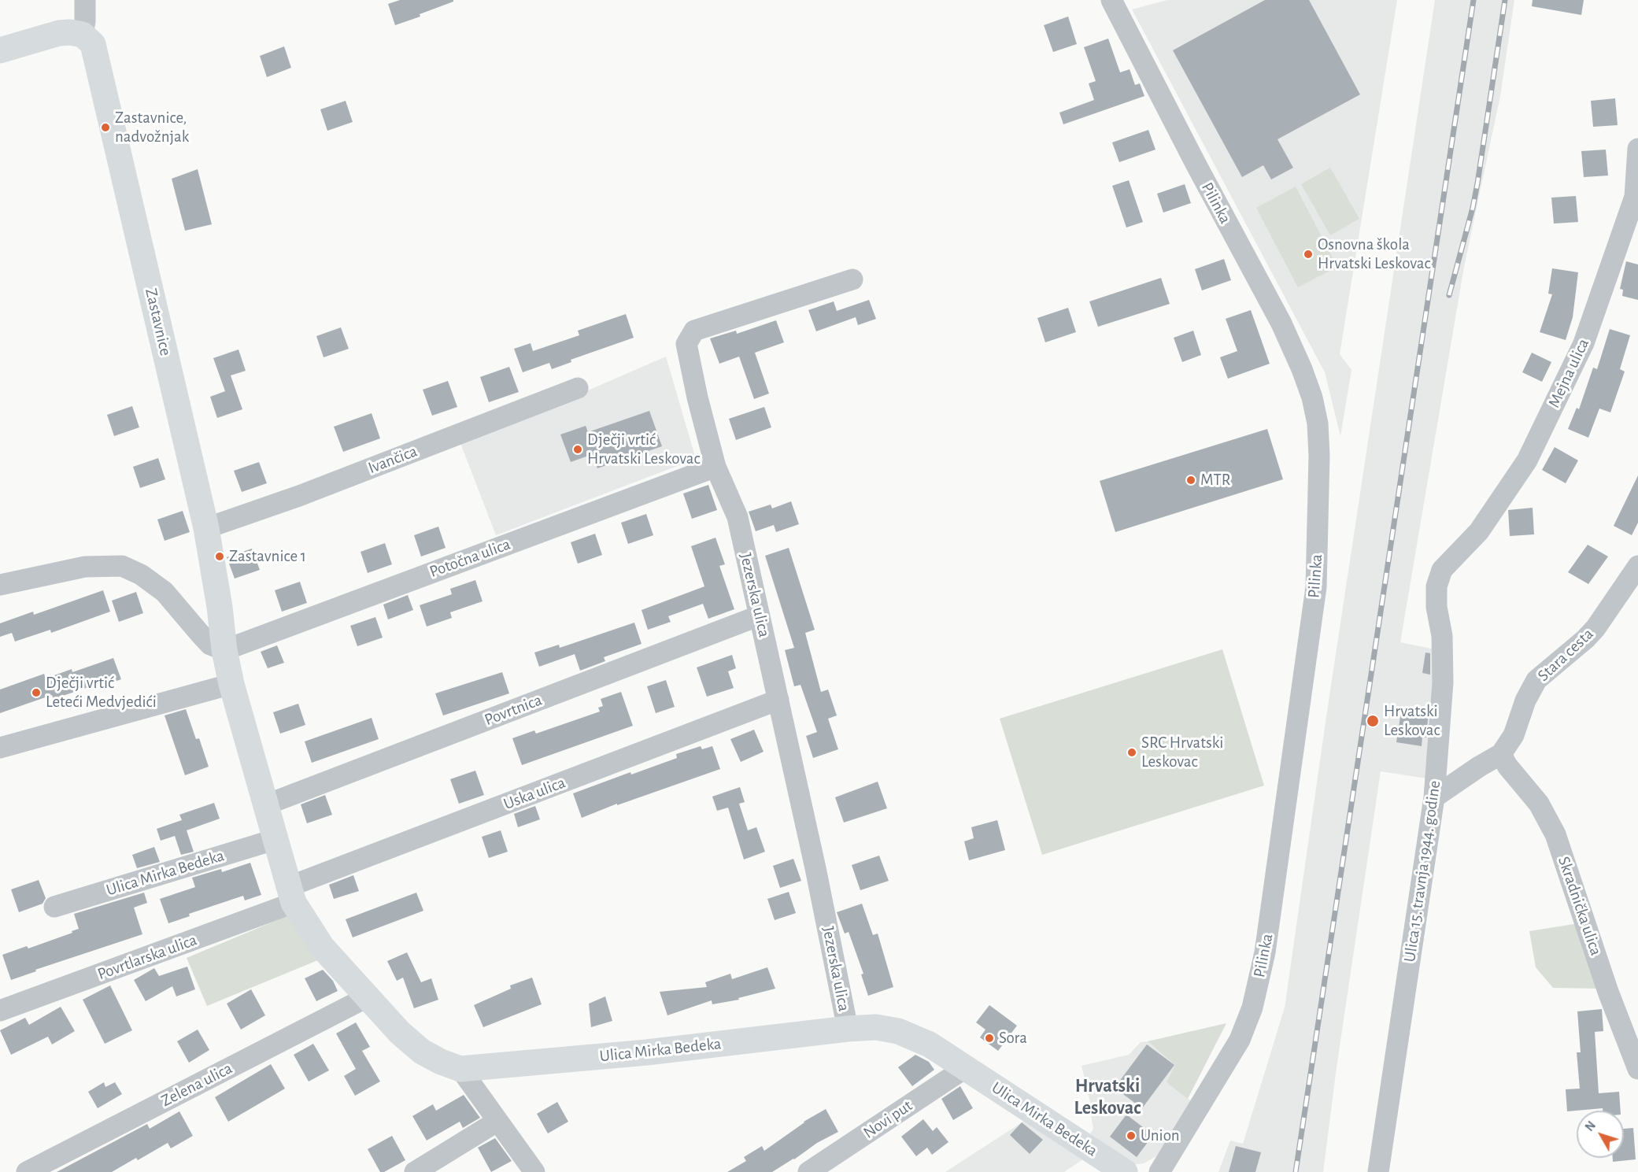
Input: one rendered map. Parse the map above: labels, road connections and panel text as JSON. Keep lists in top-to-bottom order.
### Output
{
  "streets": {
    "main road": ["Zastavnice", "Ulica Mirka Bedeka"],
    "street": [
      "Pilinka",
      "Mejna ulica",
      "Ivančica",
      "Potočna ulica",
      "Jezerska ulica",
      "Stara cesta",
      "Povrtnica",
      "Uska ulica",
      "Ulica 15. travnja 1944. godine",
      "Skradnička ulica",
      "Povrtlarska ulica",
      "Zelena ulica",
      "Novi put"
    ]
  },
  "crossings": [
    ["Zastavnice", "Ivančica"],
    ["Zastavnice", "Potočna ulica"],
    ["Zastavnice", "Ulica Mirka Bedeka"],
    ["Mejna ulica", "Ulica 15. travnja 1944. godine"],
    ["Potočna ulica", "Jezerska ulica"],
    ["Potočna ulica", "Ulica Mirka Bedeka"],
    ["Jezerska ulica", "Povrtnica"],
    ["Jezerska ulica", "Uska ulica"],
    ["Jezerska ulica", "Ulica Mirka Bedeka"],
    ["Stara cesta", "Ulica 15. travnja 1944. godine"],
    ["Stara cesta", "Skradnička ulica"],
    ["Povrtnica", "Ulica Mirka Bedeka"],
    ["Uska ulica", "Ulica Mirka Bedeka"],
    ["Uska ulica", "Povrtlarska ulica"],
    ["Ulica Mirka Bedeka", "Povrtlarska ulica"],
    ["Ulica Mirka Bedeka", "Zelena ulica"],
    ["Ulica Mirka Bedeka", "Novi put"]
  ],
  "districts": ["Hrvatski Leskovac"],
  "places": [
    "Zastavnice, nadvožnjak",
    "Osnovna škola Hrvatski Leskovac",
    "Dječji vrtić Hrvatski Leskovac",
    "MTR",
    "Zastavnice 1",
    "Dječji vrtić Leteći Medvjedići",
    "Hrvatski Leskovac",
    "SRC Hrvatski Leskovac",
    "Sora",
    "Union"
  ],
  "north": "top left"
}
